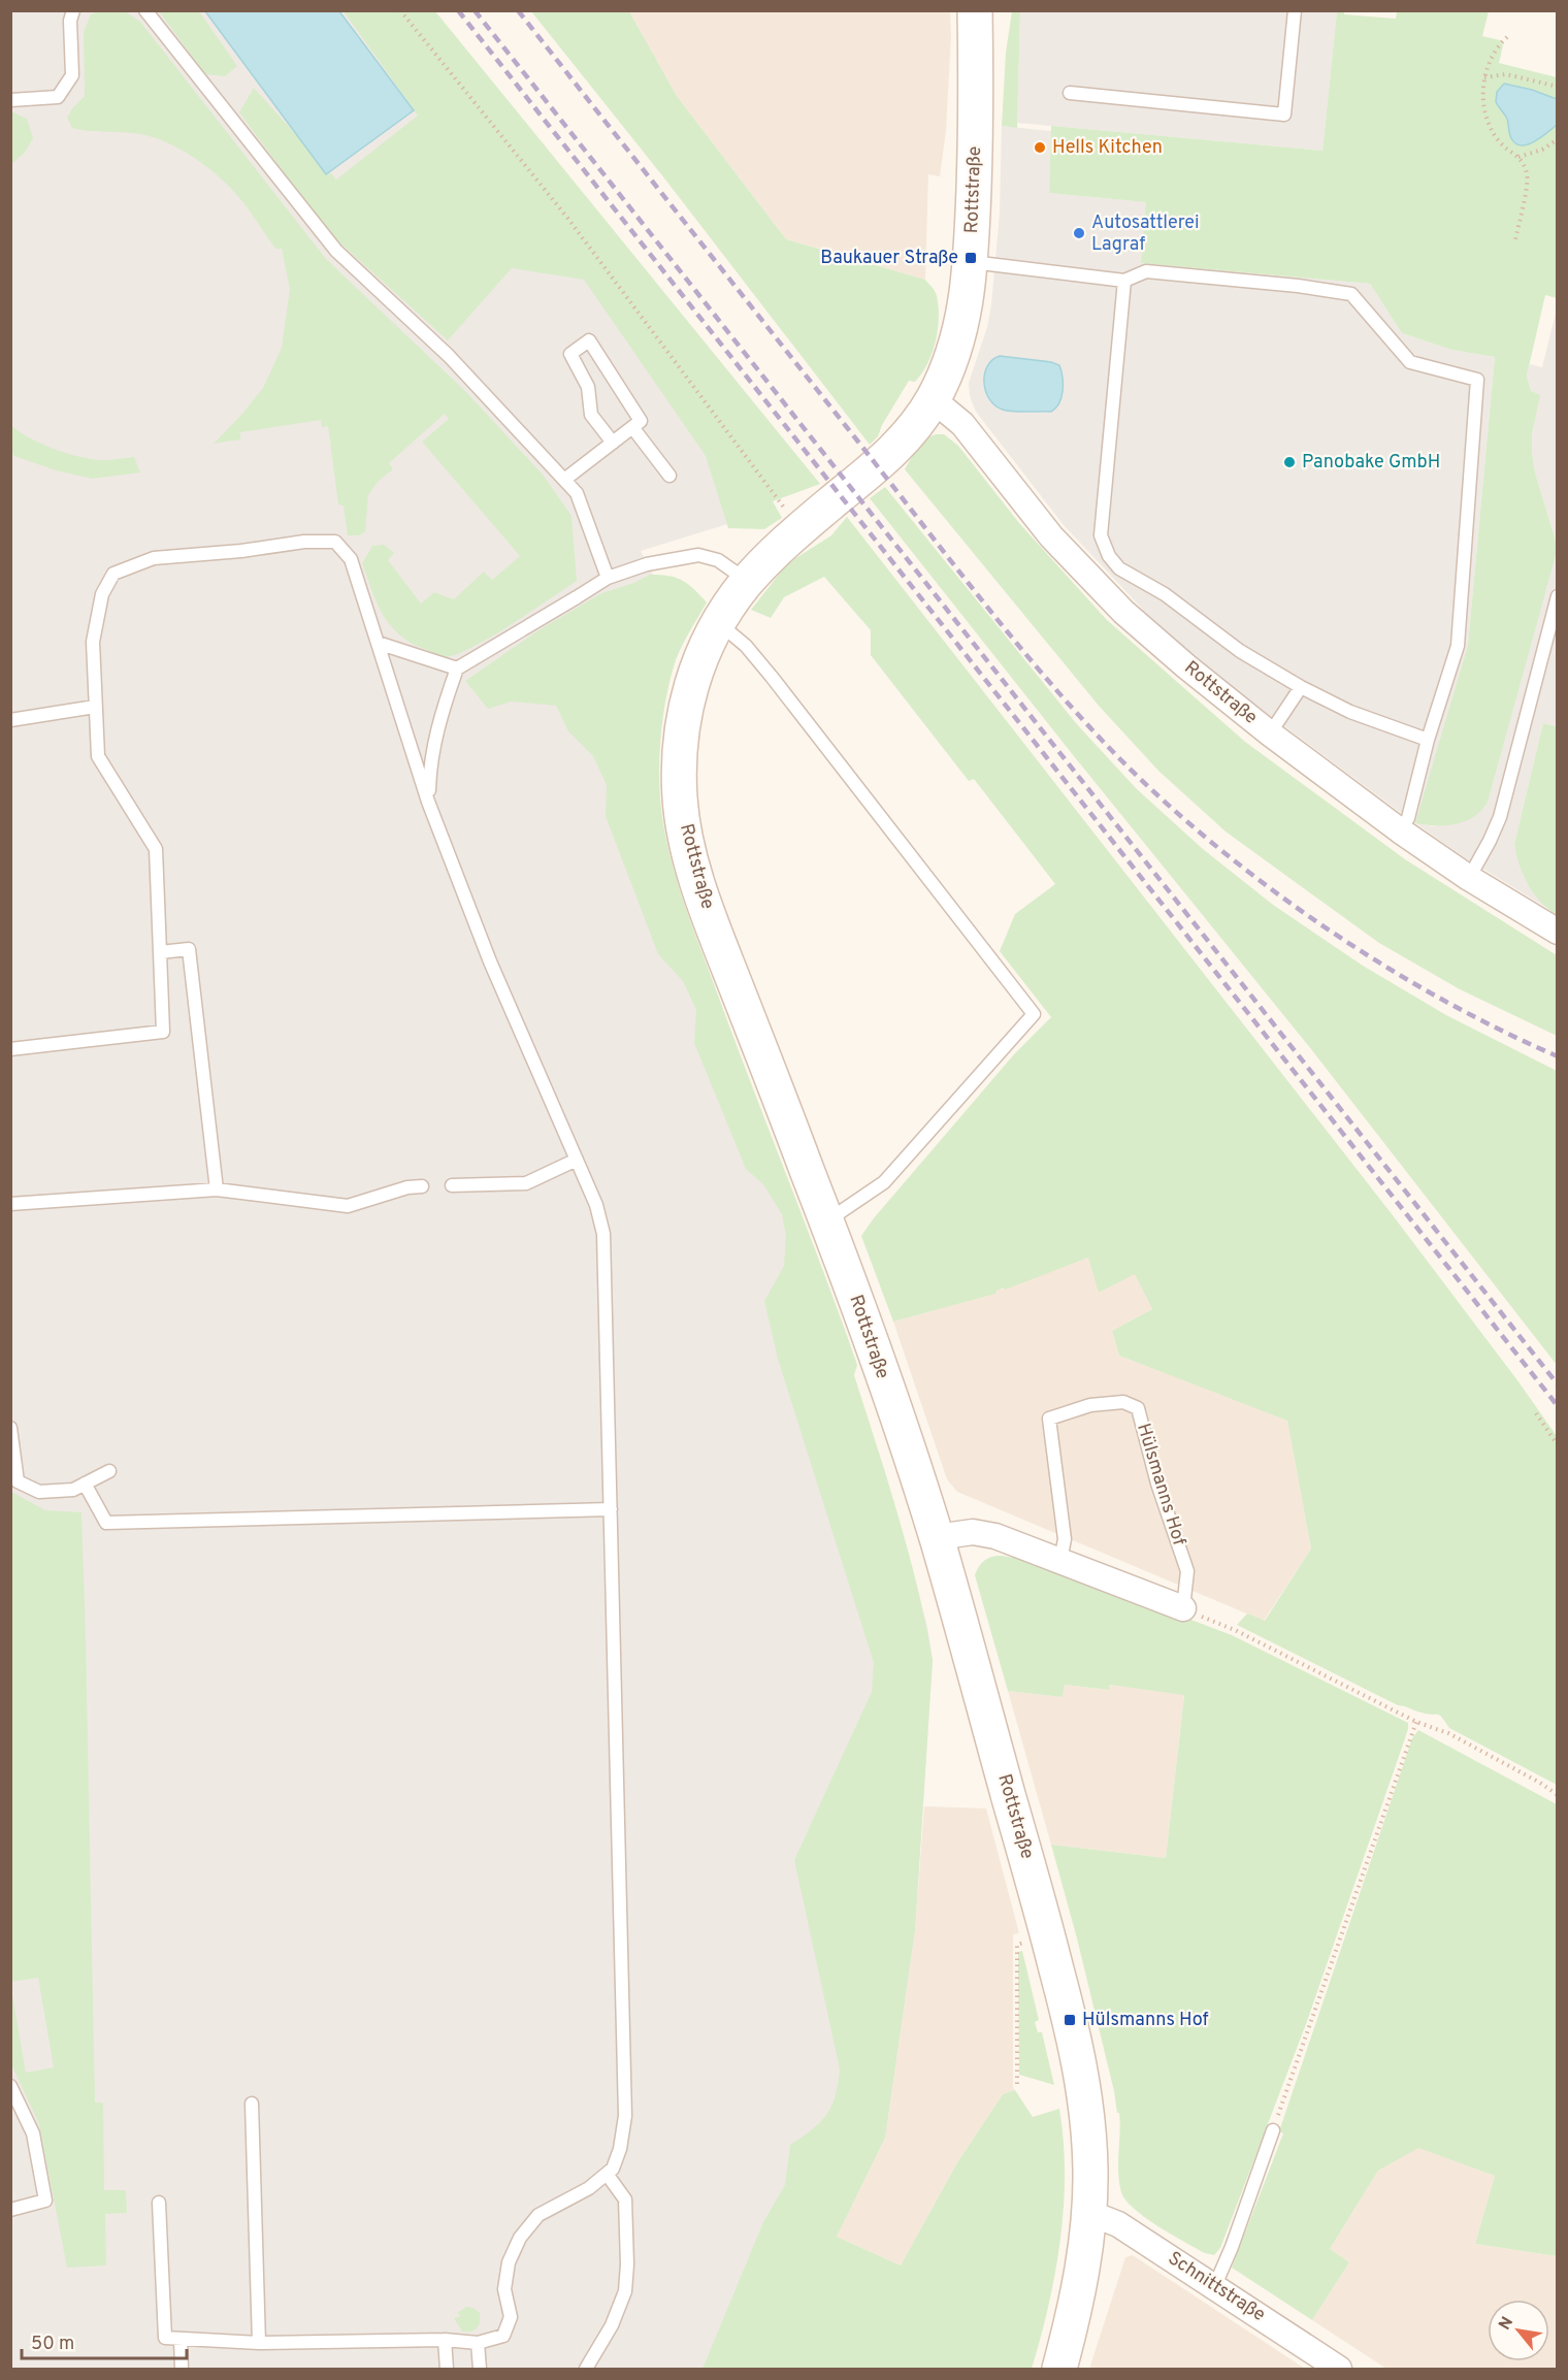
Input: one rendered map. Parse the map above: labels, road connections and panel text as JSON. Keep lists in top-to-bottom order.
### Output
{
  "streets": {
    "street": ["Rottstraße", "Schnittstraße"],
    "lane": ["Hülsmanns Hof"]
  },
  "crossings": [
    ["Rottstraße", "Schnittstraße"]
  ],
  "places": {
    "other": ["Hells Kitchen", "Autosattlerei Lagraf", "Panobake GmbH"],
    "transit": ["Baukauer Straße", "Hülsmanns Hof"]
  },
  "scale_bar": "50 m",
  "north": "top left"
}
